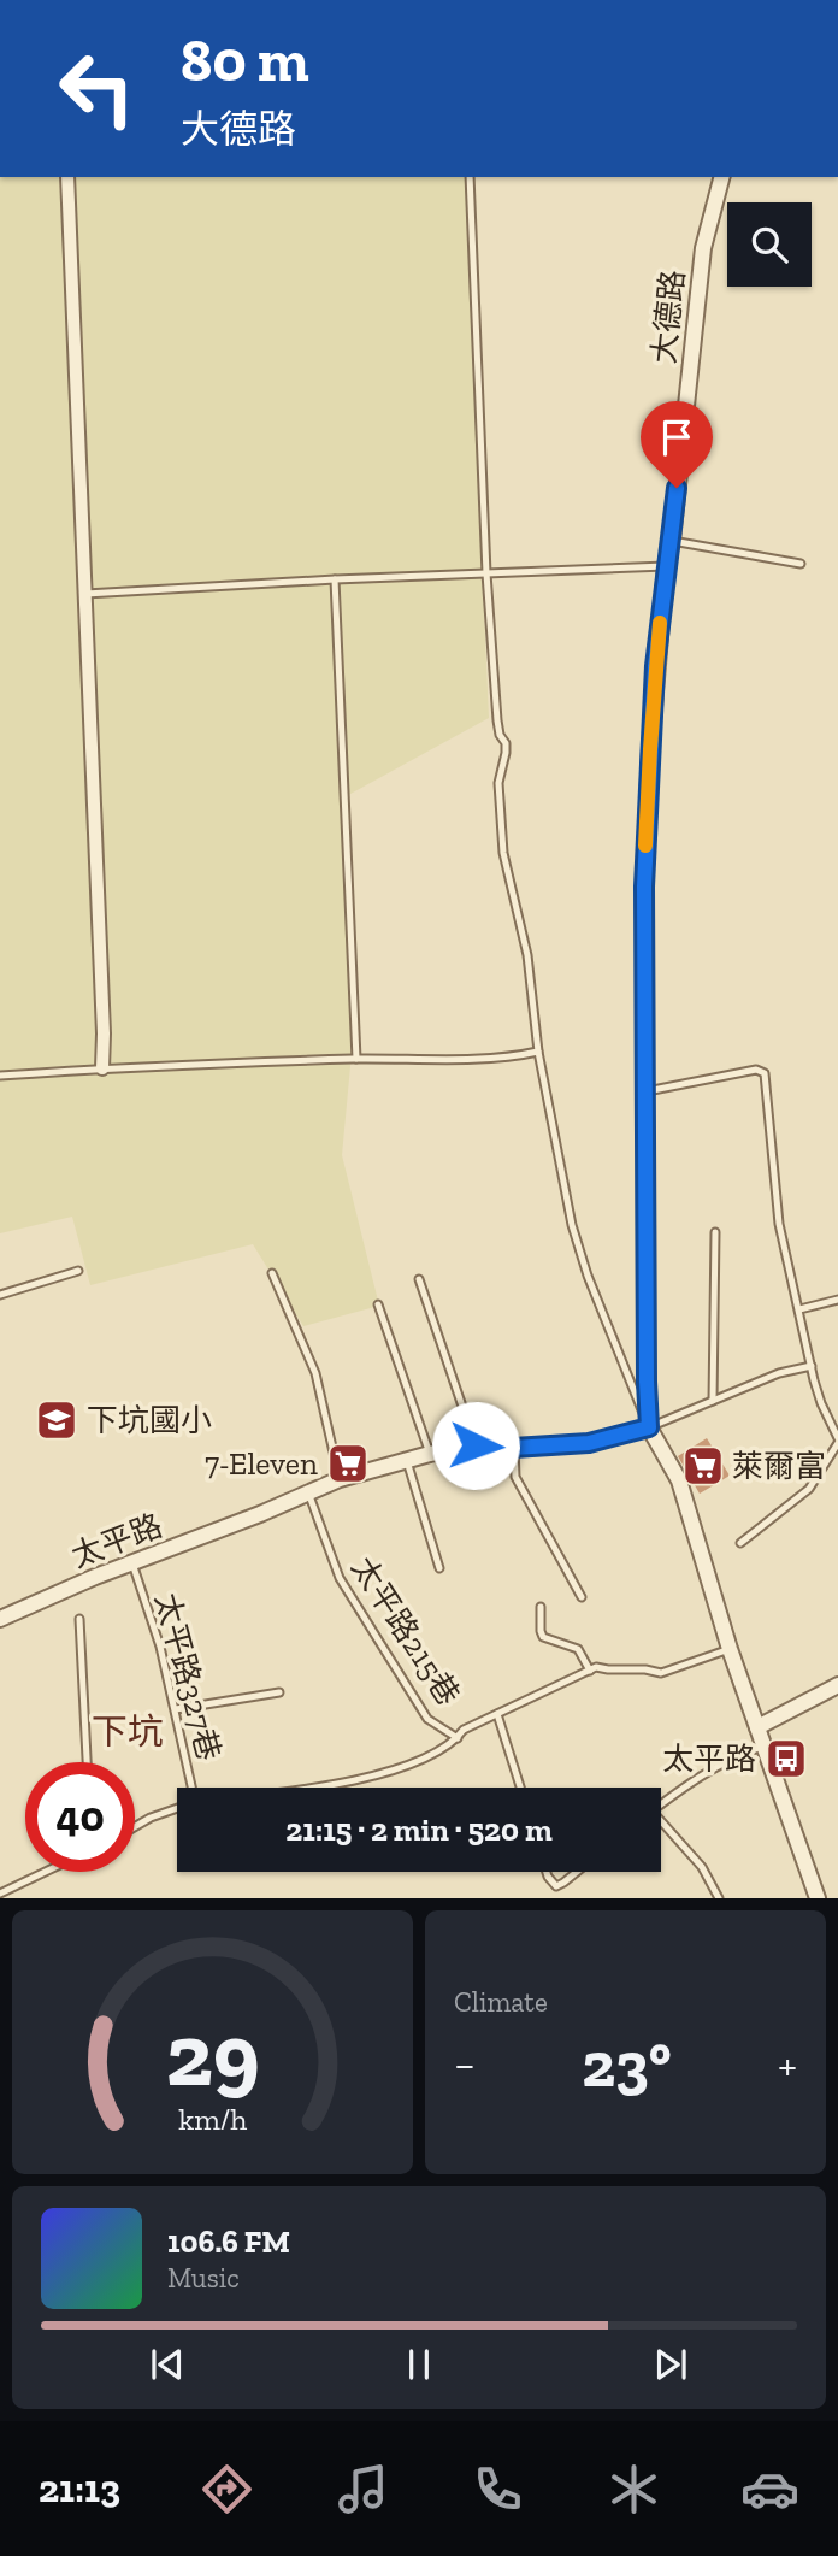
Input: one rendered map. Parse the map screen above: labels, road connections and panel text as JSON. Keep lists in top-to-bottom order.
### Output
{
  "streets": {
    "street": ["大德路", "太平路"],
    "lane": ["太平路215巷", "太平路327巷"]
  },
  "crossings": [
    ["大德路", "太平路"],
    ["太平路", "太平路215巷"],
    ["太平路", "太平路327巷"]
  ],
  "districts": ["下坑"],
  "places": {
    "school or university": ["下坑國小"],
    "supermarket": ["7-Eleven", "萊爾富"],
    "bus stop": ["太平路"]
  },
  "page": {
    "turn": ["80 m", "大德路"],
    "limit": "40",
    "trip": "21:15 · 2 min · 520 m",
    "tile": "Climate",
    "heat": ["−", "23°", "+"],
    "song": ["106.6 FM", "Music"],
    "tabs": "21:13",
    "gauge": ["29", "km/h"]
  }
}
